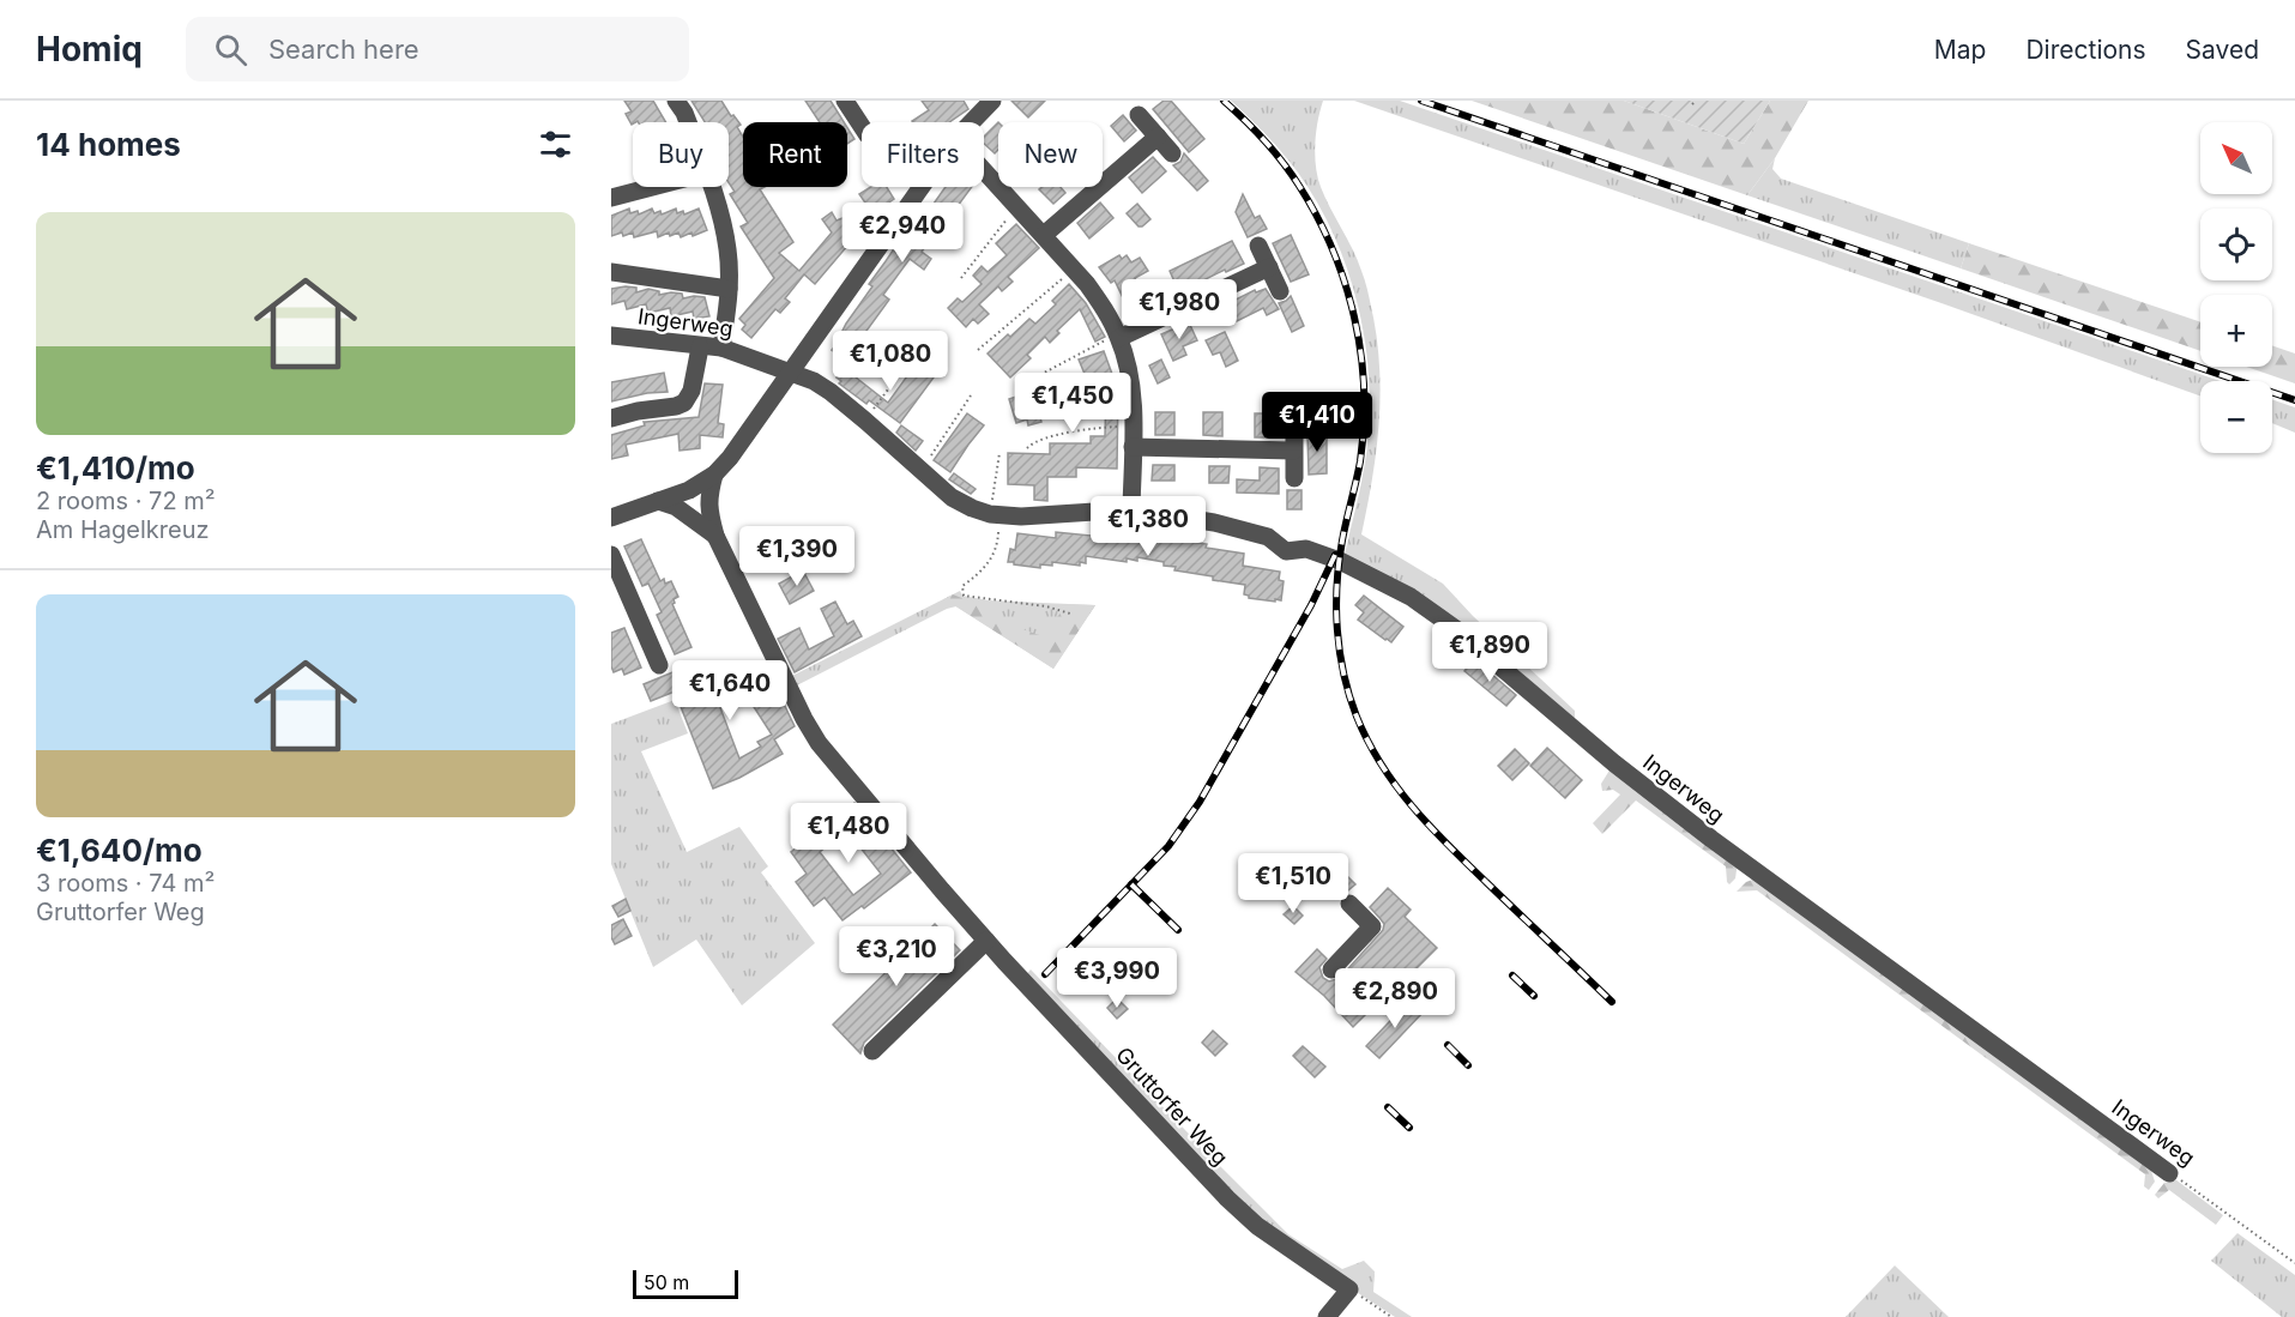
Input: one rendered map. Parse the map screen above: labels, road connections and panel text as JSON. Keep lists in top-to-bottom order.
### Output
{
  "streets": {
    "street": ["Ingerweg", "Gruttorfer Weg"]
  },
  "scale_bar": "50 m",
  "north": "top left",
  "page": {
    "header": "Homiq",
    "search": "Search here",
    "nav": ["Map", "Directions", "Saved"],
    "heading": "14 homes",
    "map_buttons": ["+", "−"],
    "chip": [
      "Buy",
      "Rent",
      "Filters",
      "New"
    ],
    "list": [
      {
        "name": "€1,410/mo",
        "note": "2 rooms · 72 m² · Am Hagelkreuz"
      },
      {
        "name": "€1,640/mo",
        "note": "3 rooms · 74 m² · Gruttorfer Weg"
      }
    ],
    "price": [
      "€2,940",
      "€1,980",
      "€1,080",
      "€1,450",
      "€1,410",
      "€1,380",
      "€1,390",
      "€1,890",
      "€1,640",
      "€1,480",
      "€1,510",
      "€3,210",
      "€3,990",
      "€2,890"
    ],
    "scale": "50 m"
  }
}
